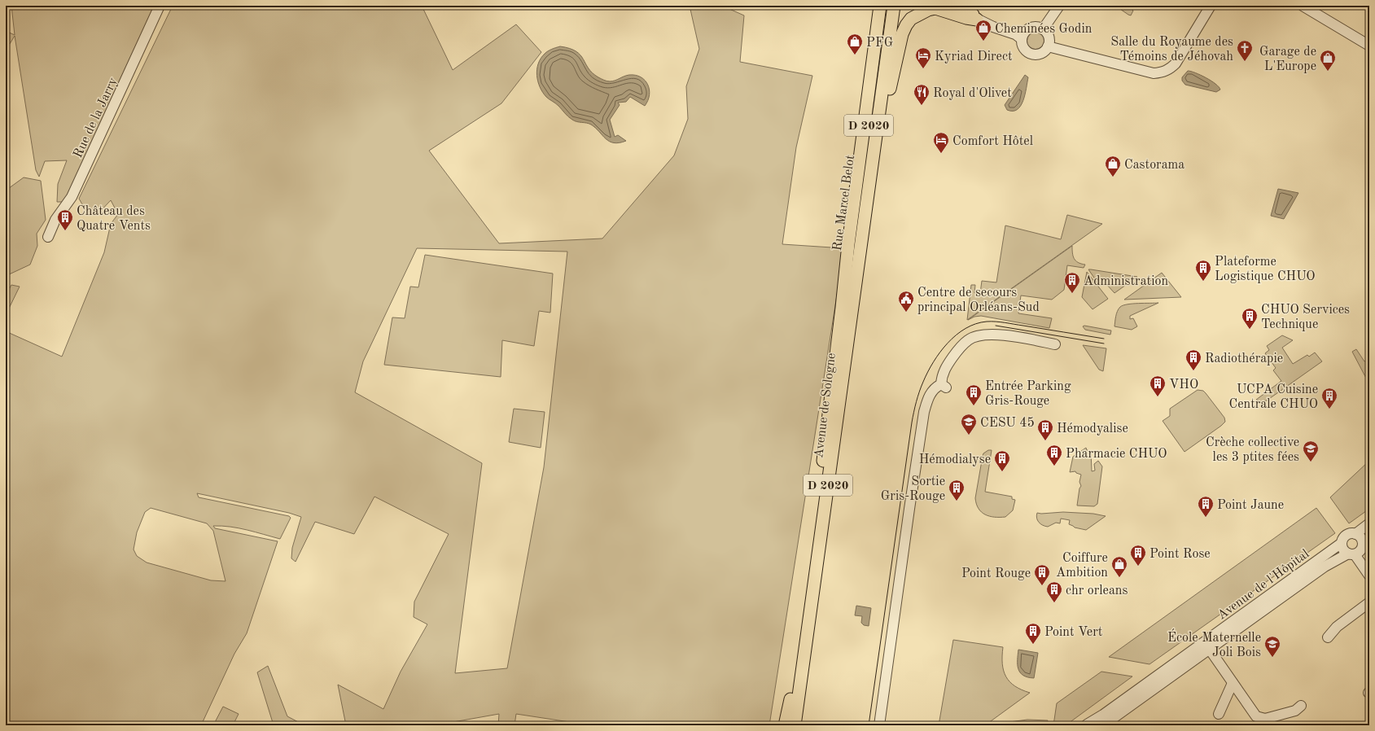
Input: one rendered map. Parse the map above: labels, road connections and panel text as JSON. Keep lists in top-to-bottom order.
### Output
{
  "streets": {
    "main road": ["D 2020", "Rue Marcel Belot", "Avenue de Sologne"],
    "street": ["Rue de la Jarry", "Avenue de l'Hôpital"]
  },
  "crossings": [
    ["D 2020", "Rue Marcel Belot"],
    ["Rue Marcel Belot", "Avenue de Sologne"]
  ],
  "places": {
    "shop": [
      "Cheminées Godin",
      "PFG",
      "Garage de L'Europe",
      "Castorama",
      "Coiffure Ambition"
    ],
    "church": ["Salle du Royaume des Témoins de Jéhovah"],
    "hotel": ["Kyriad Direct", "Comfort Hôtel"],
    "restaurant": ["Royal d'Olivet"],
    "building": [
      "Château des Quatre Vents",
      "Plateforme Logistique CHUO",
      "Administration",
      "CHUO Services Technique",
      "Radiothérapie",
      "VHO",
      "Entrée Parking Gris-Rouge",
      "UCPA Cuisine Centrale CHUO",
      "Hémodyalise",
      "Pharmacie CHUO",
      "Hémodialyse",
      "Sortie Gris-Rouge",
      "Point Jaune",
      "Point Rose",
      "Point Rouge",
      "chr orleans",
      "Point Vert"
    ],
    "public building": ["Centre de secours principal Orléans-Sud"],
    "school or university": ["CESU 45", "Crèche collective les 3 ptites fées", "École Maternelle Joli Bois"]
  }
}
